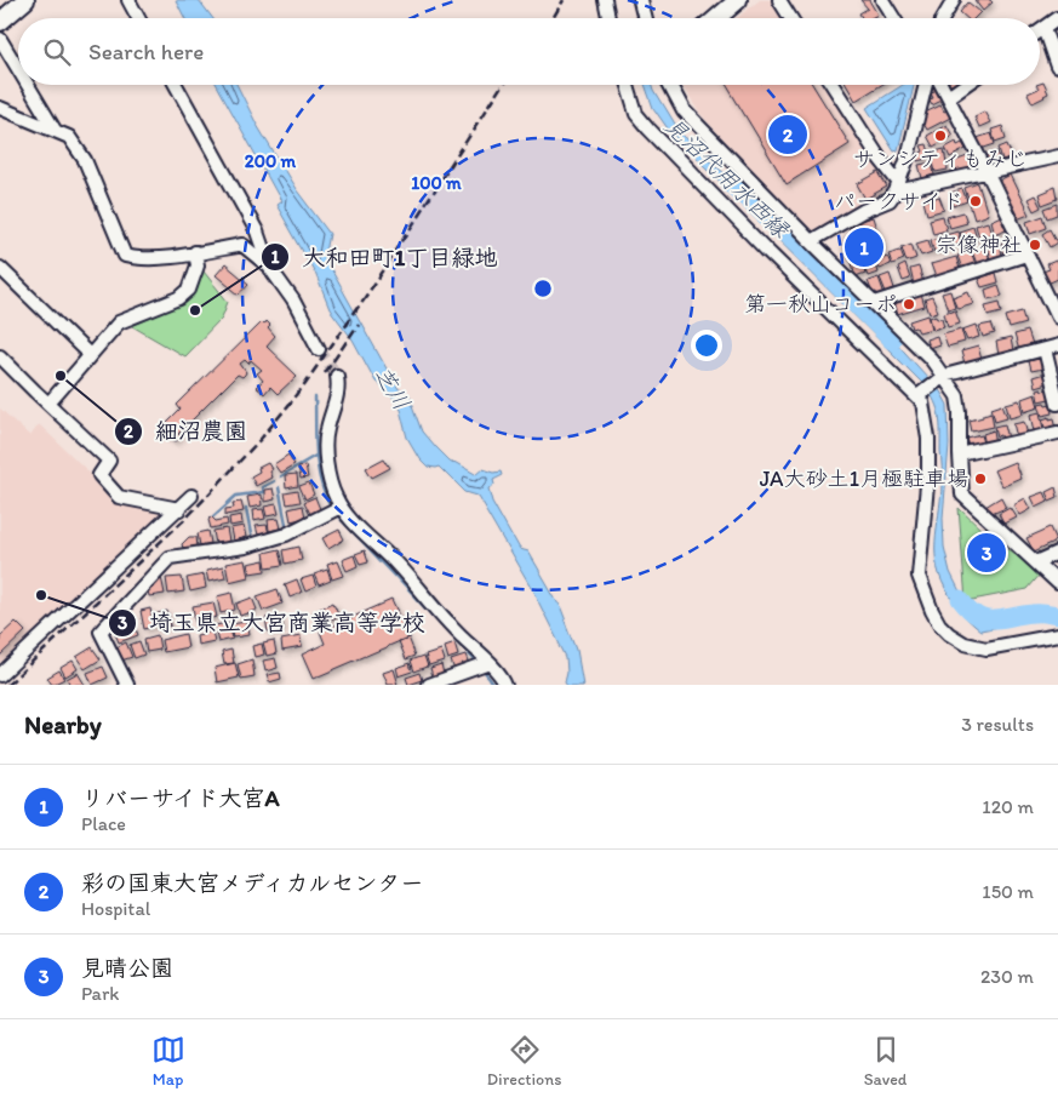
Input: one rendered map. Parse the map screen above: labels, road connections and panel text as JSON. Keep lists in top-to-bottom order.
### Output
{
  "water": ["見沼代用水西縁", "芝川"],
  "places": [
    "サンシティもみじ",
    "パークサイド",
    "宗像神社",
    "第一秋山コーポ",
    "大和田町1丁目緑地",
    "細沼農園",
    "JA大砂土1月極駐車場",
    "埼玉県立大宮商業高等学校"
  ],
  "page": {
    "search": "Search here",
    "pins": ["2", "1", "3"],
    "heading": ["Nearby", "3 results"],
    "list": [
      {
        "mark": "1",
        "name": "リバーサイド大宮A",
        "note": "Place",
        "value": "120 m"
      },
      {
        "mark": "2",
        "name": "彩の国東大宮メディカルセンター",
        "note": "Hospital",
        "value": "150 m"
      },
      {
        "mark": "3",
        "name": "見晴公園",
        "note": "Park",
        "value": "230 m"
      }
    ],
    "nav": ["Map", "Directions", "Saved"]
  },
  "rings": ["200 m", "100 m"]
}
